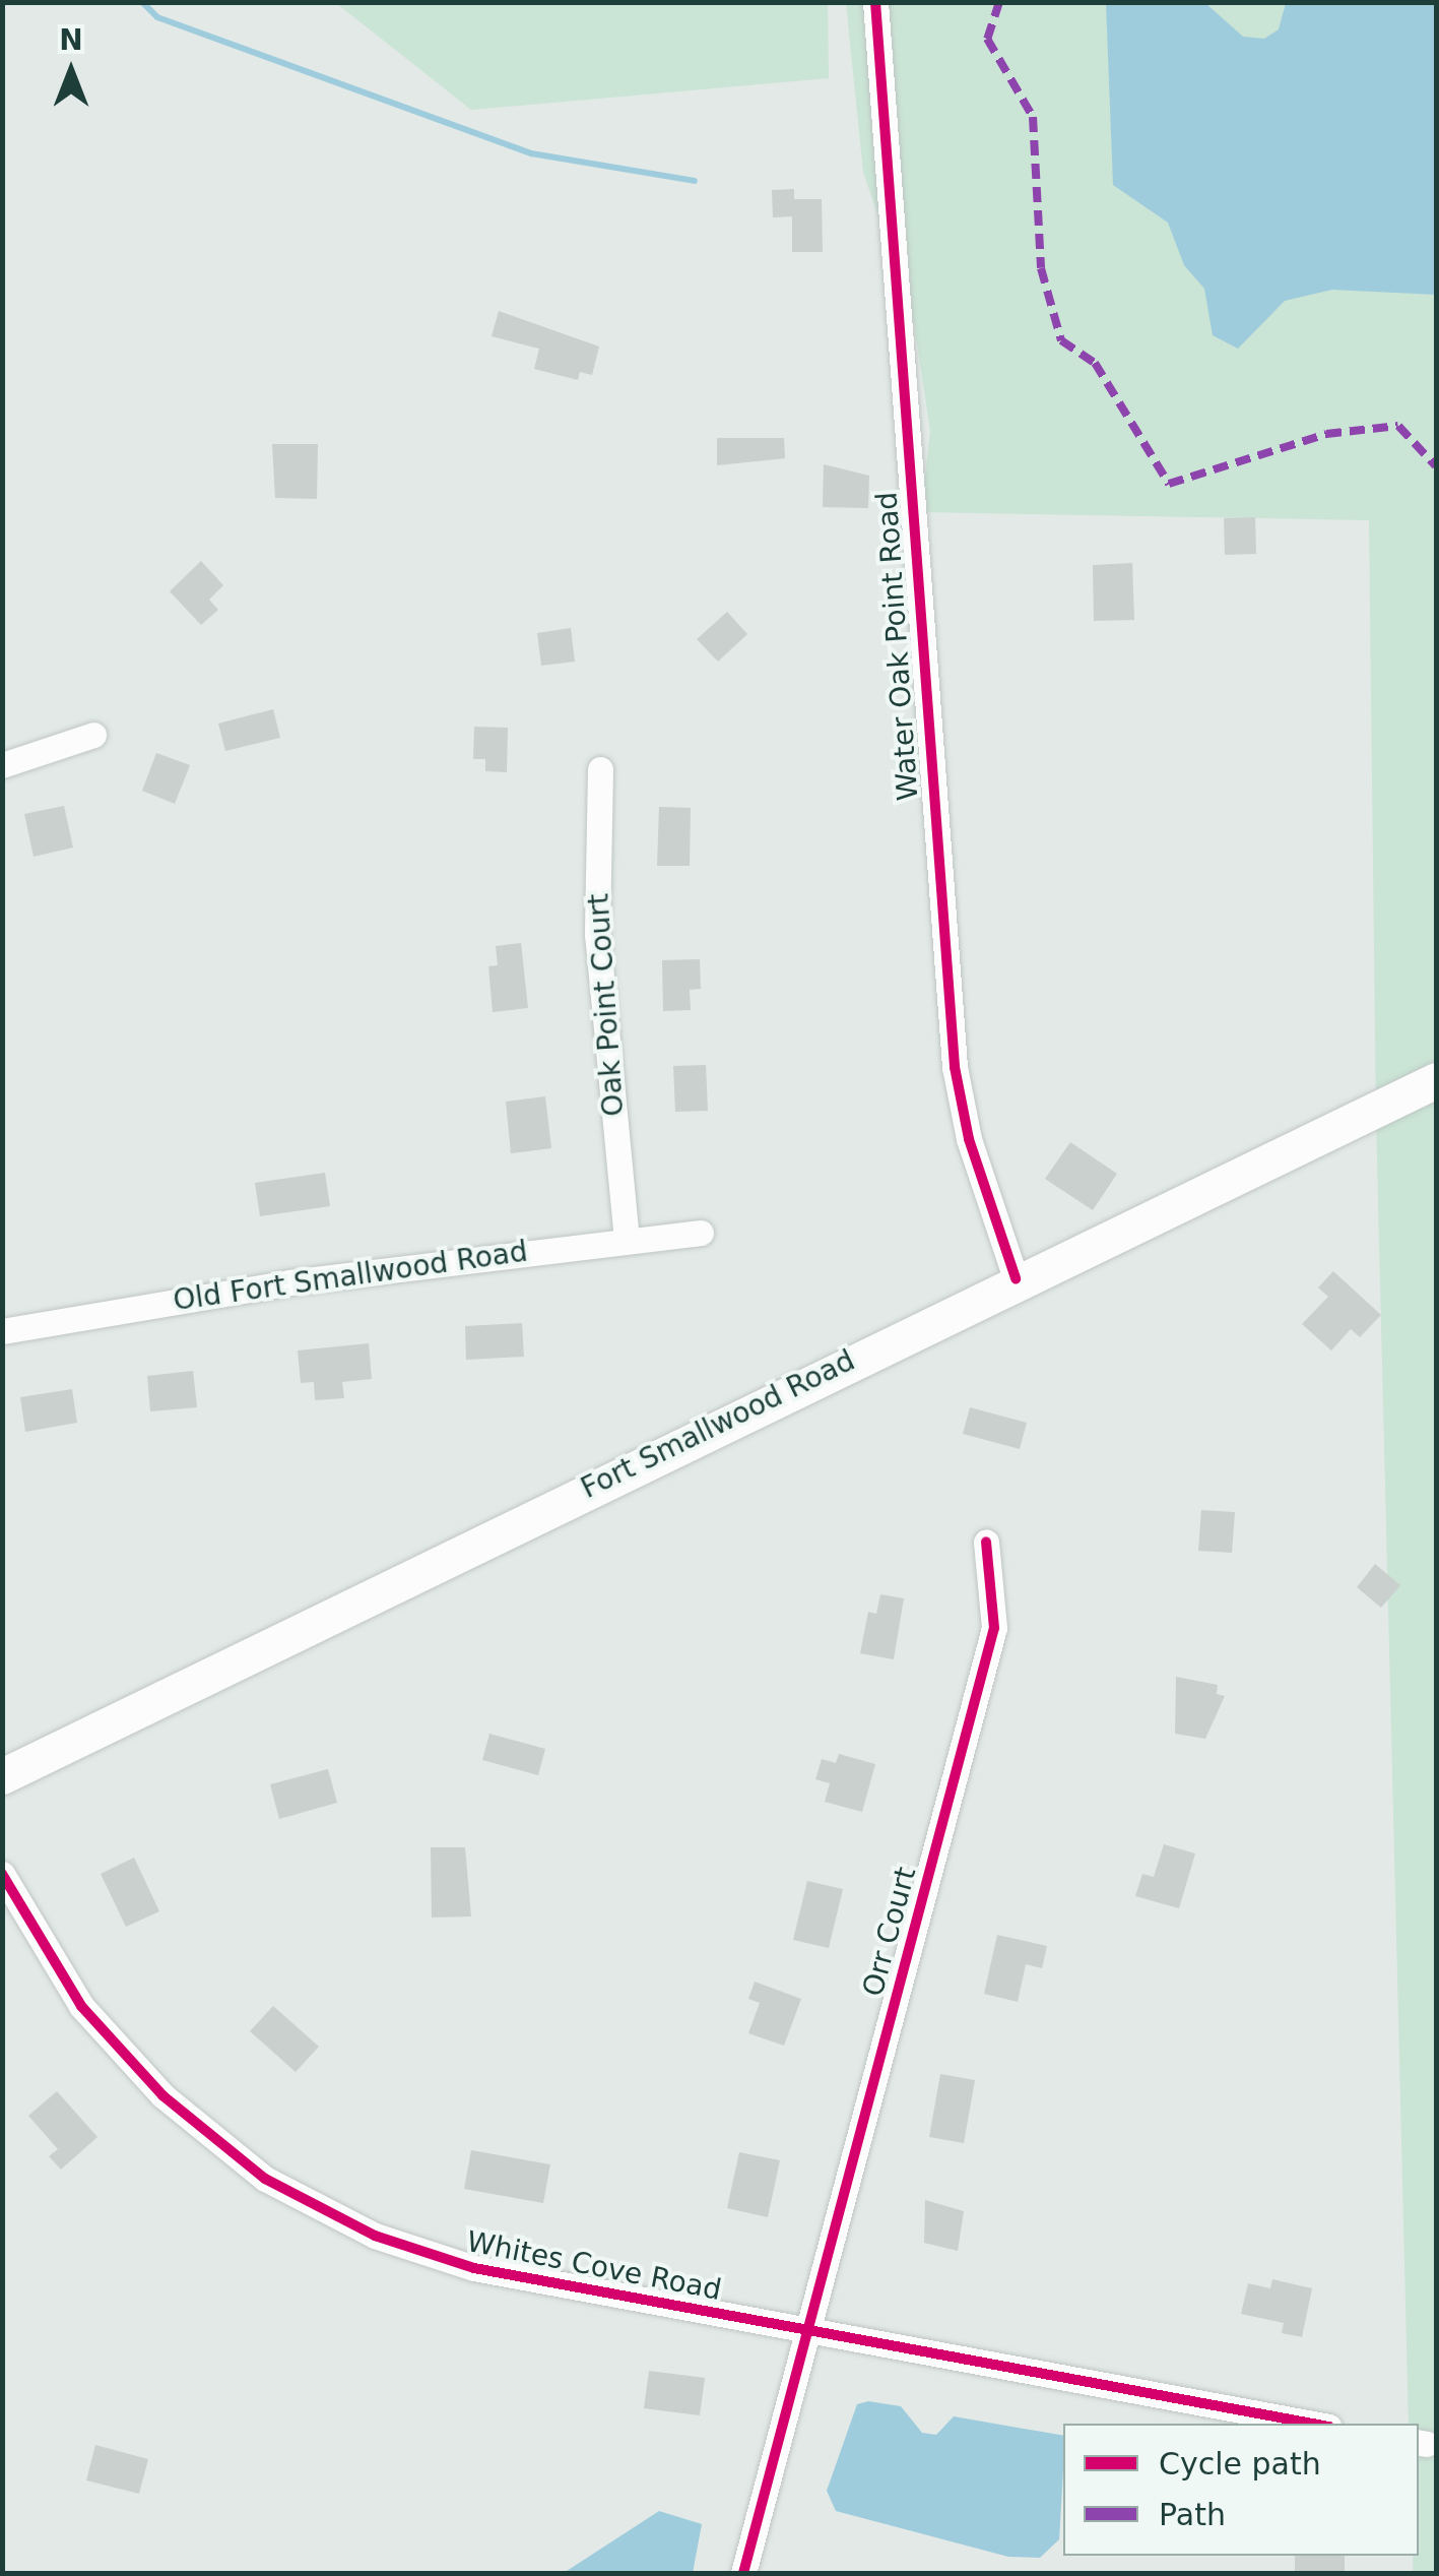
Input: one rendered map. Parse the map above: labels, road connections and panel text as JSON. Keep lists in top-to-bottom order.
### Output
{
  "streets": {
    "main road": ["Fort Smallwood Road"],
    "street": [
      "Water Oak Point Road",
      "Oak Point Court",
      "Old Fort Smallwood Road",
      "Orr Court",
      "Whites Cove Road"
    ]
  },
  "crossings": [
    ["Water Oak Point Road", "Fort Smallwood Road"],
    ["Oak Point Court", "Old Fort Smallwood Road"],
    ["Orr Court", "Whites Cove Road"]
  ],
  "legend": ["Cycle path", "Path"],
  "north": "top"
}
